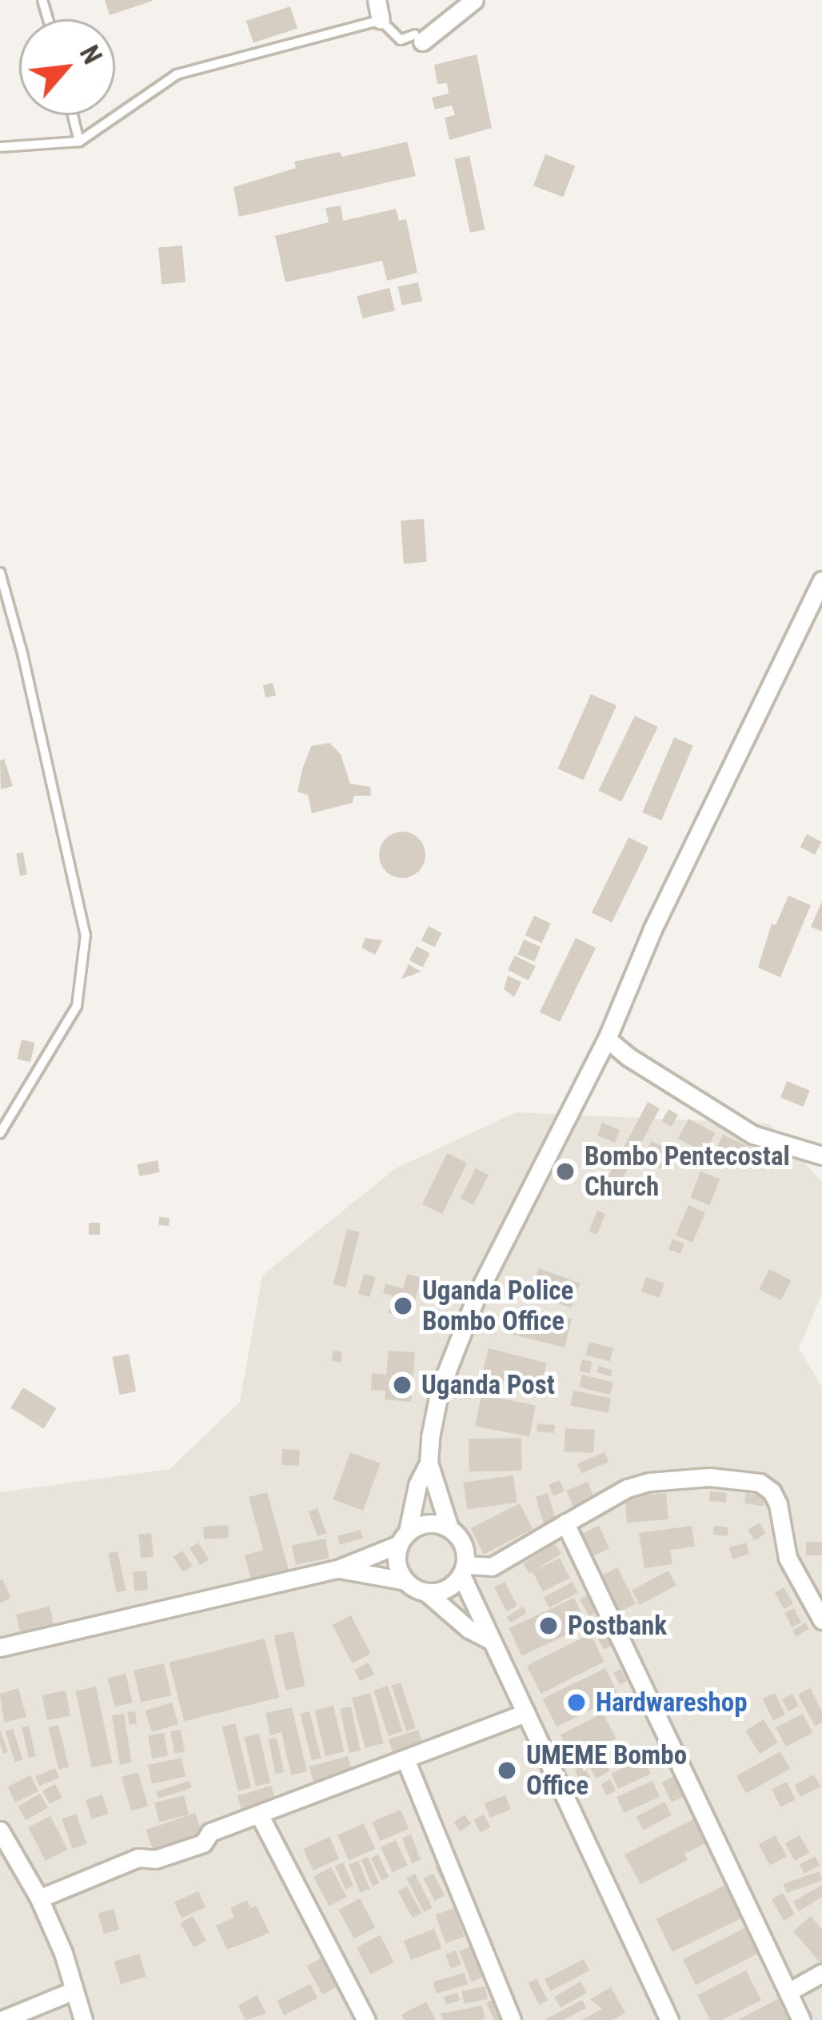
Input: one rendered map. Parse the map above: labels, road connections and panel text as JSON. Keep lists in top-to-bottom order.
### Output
{
  "places": [
    "Bombo Pentecostal Church",
    "Uganda Police Bombo Office",
    "Uganda Post",
    "Postbank",
    "Hardwareshop",
    "UMEME Bombo Office"
  ],
  "north": "top right"
}
